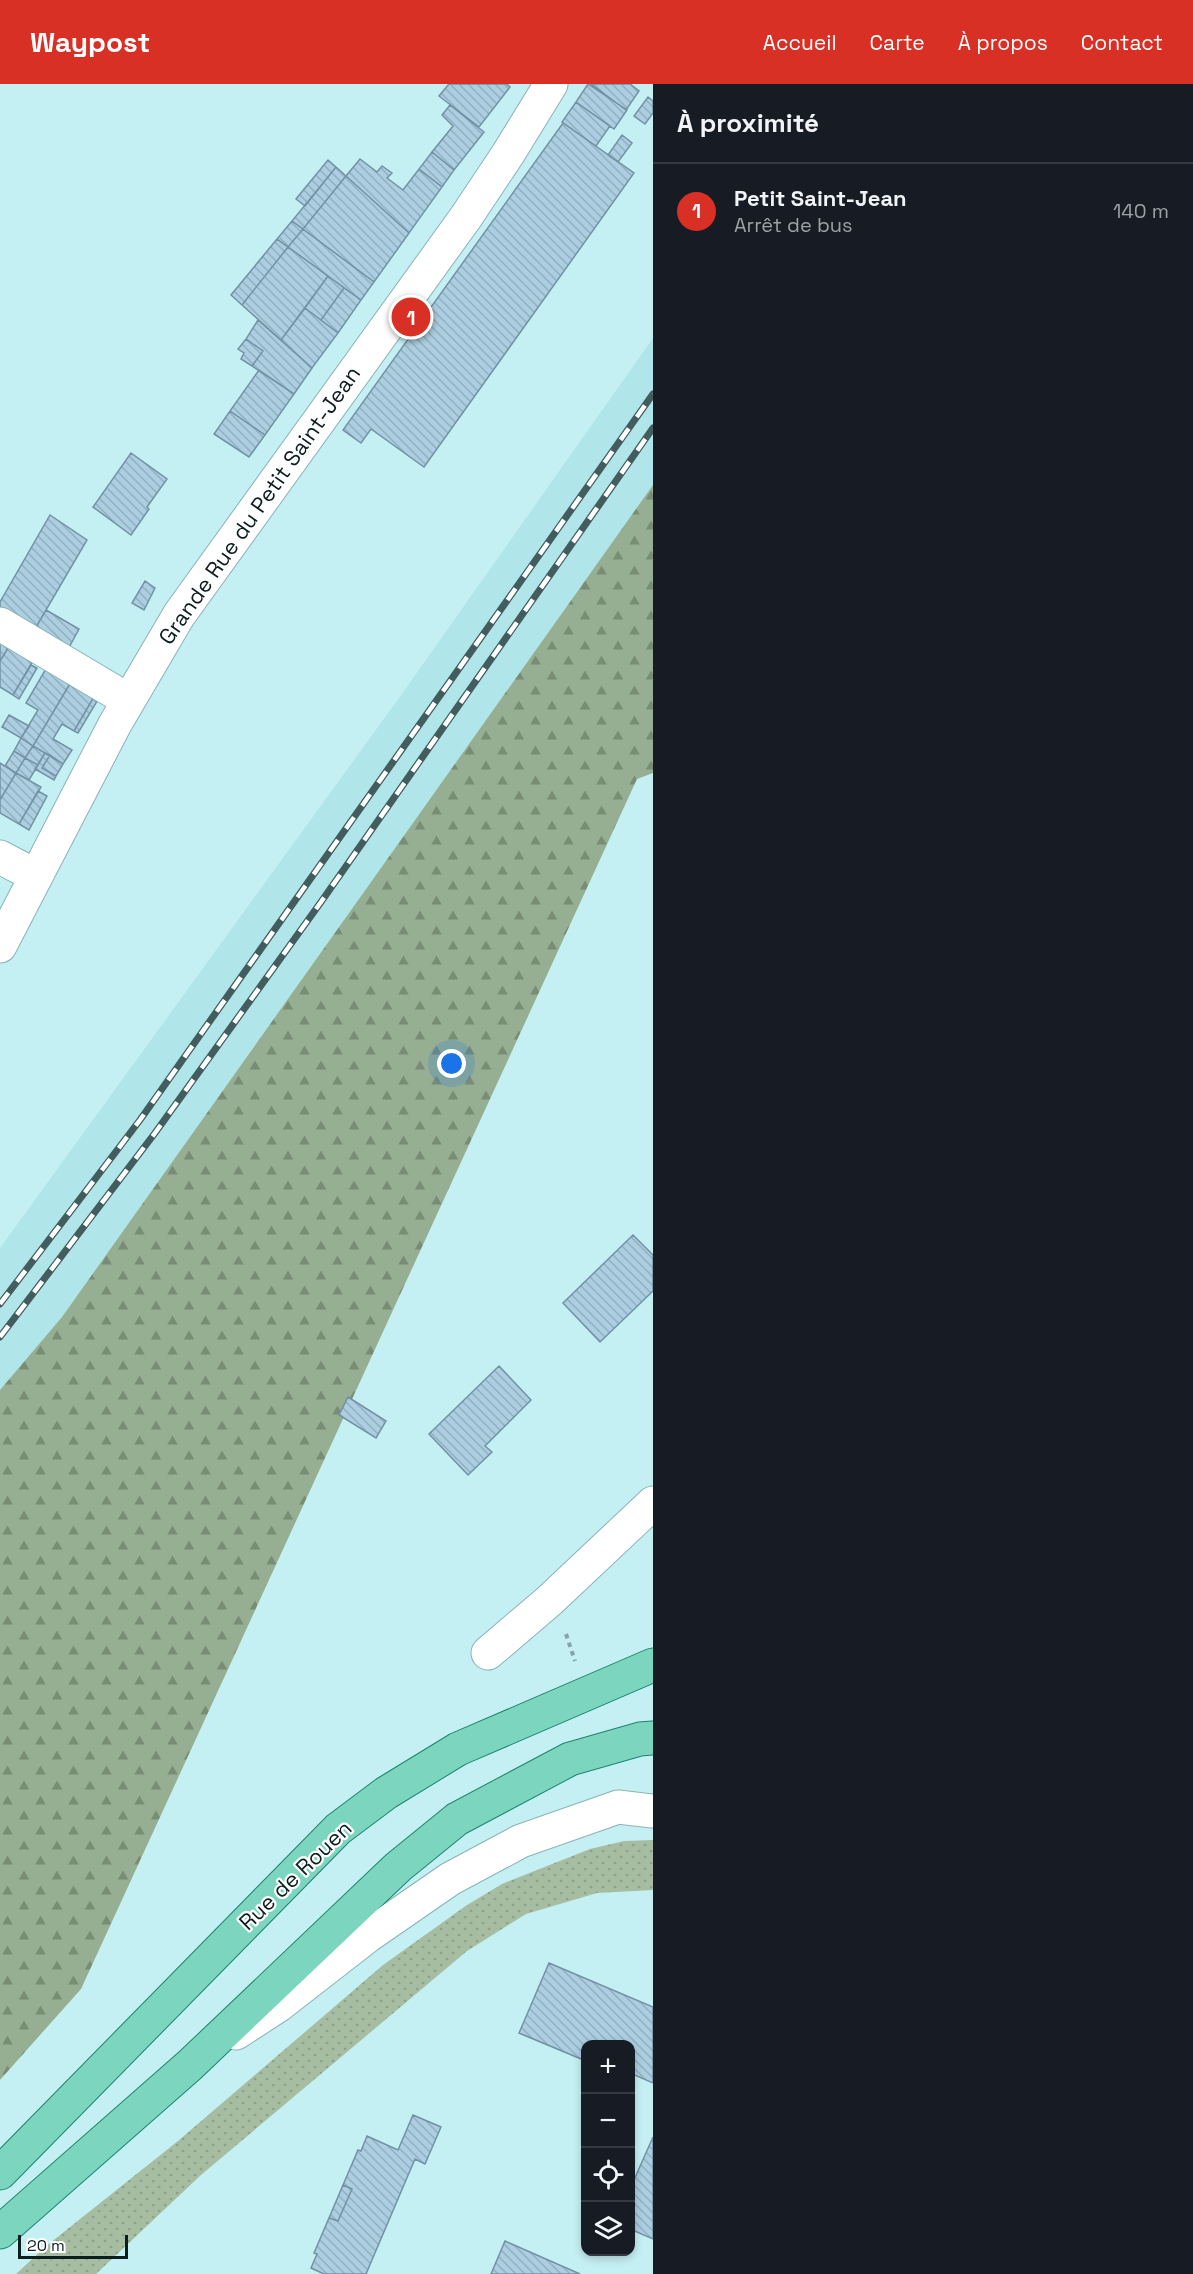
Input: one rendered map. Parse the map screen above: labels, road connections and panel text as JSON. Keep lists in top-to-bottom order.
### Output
{
  "streets": {
    "main road": ["Rue de Rouen"],
    "street": ["Grande Rue du Petit Saint-Jean"]
  },
  "scale_bar": "20 m",
  "page": {
    "header": "Waypost",
    "nav": [
      "Accueil",
      "Carte",
      "À propos",
      "Contact"
    ],
    "heading": "À proximité",
    "list": [
      {
        "mark": "1",
        "name": "Petit Saint-Jean",
        "note": "Arrêt de bus",
        "value": "140 m"
      }
    ],
    "pins": "1",
    "map_buttons": ["+", "−"],
    "scale": "20 m"
  }
}
